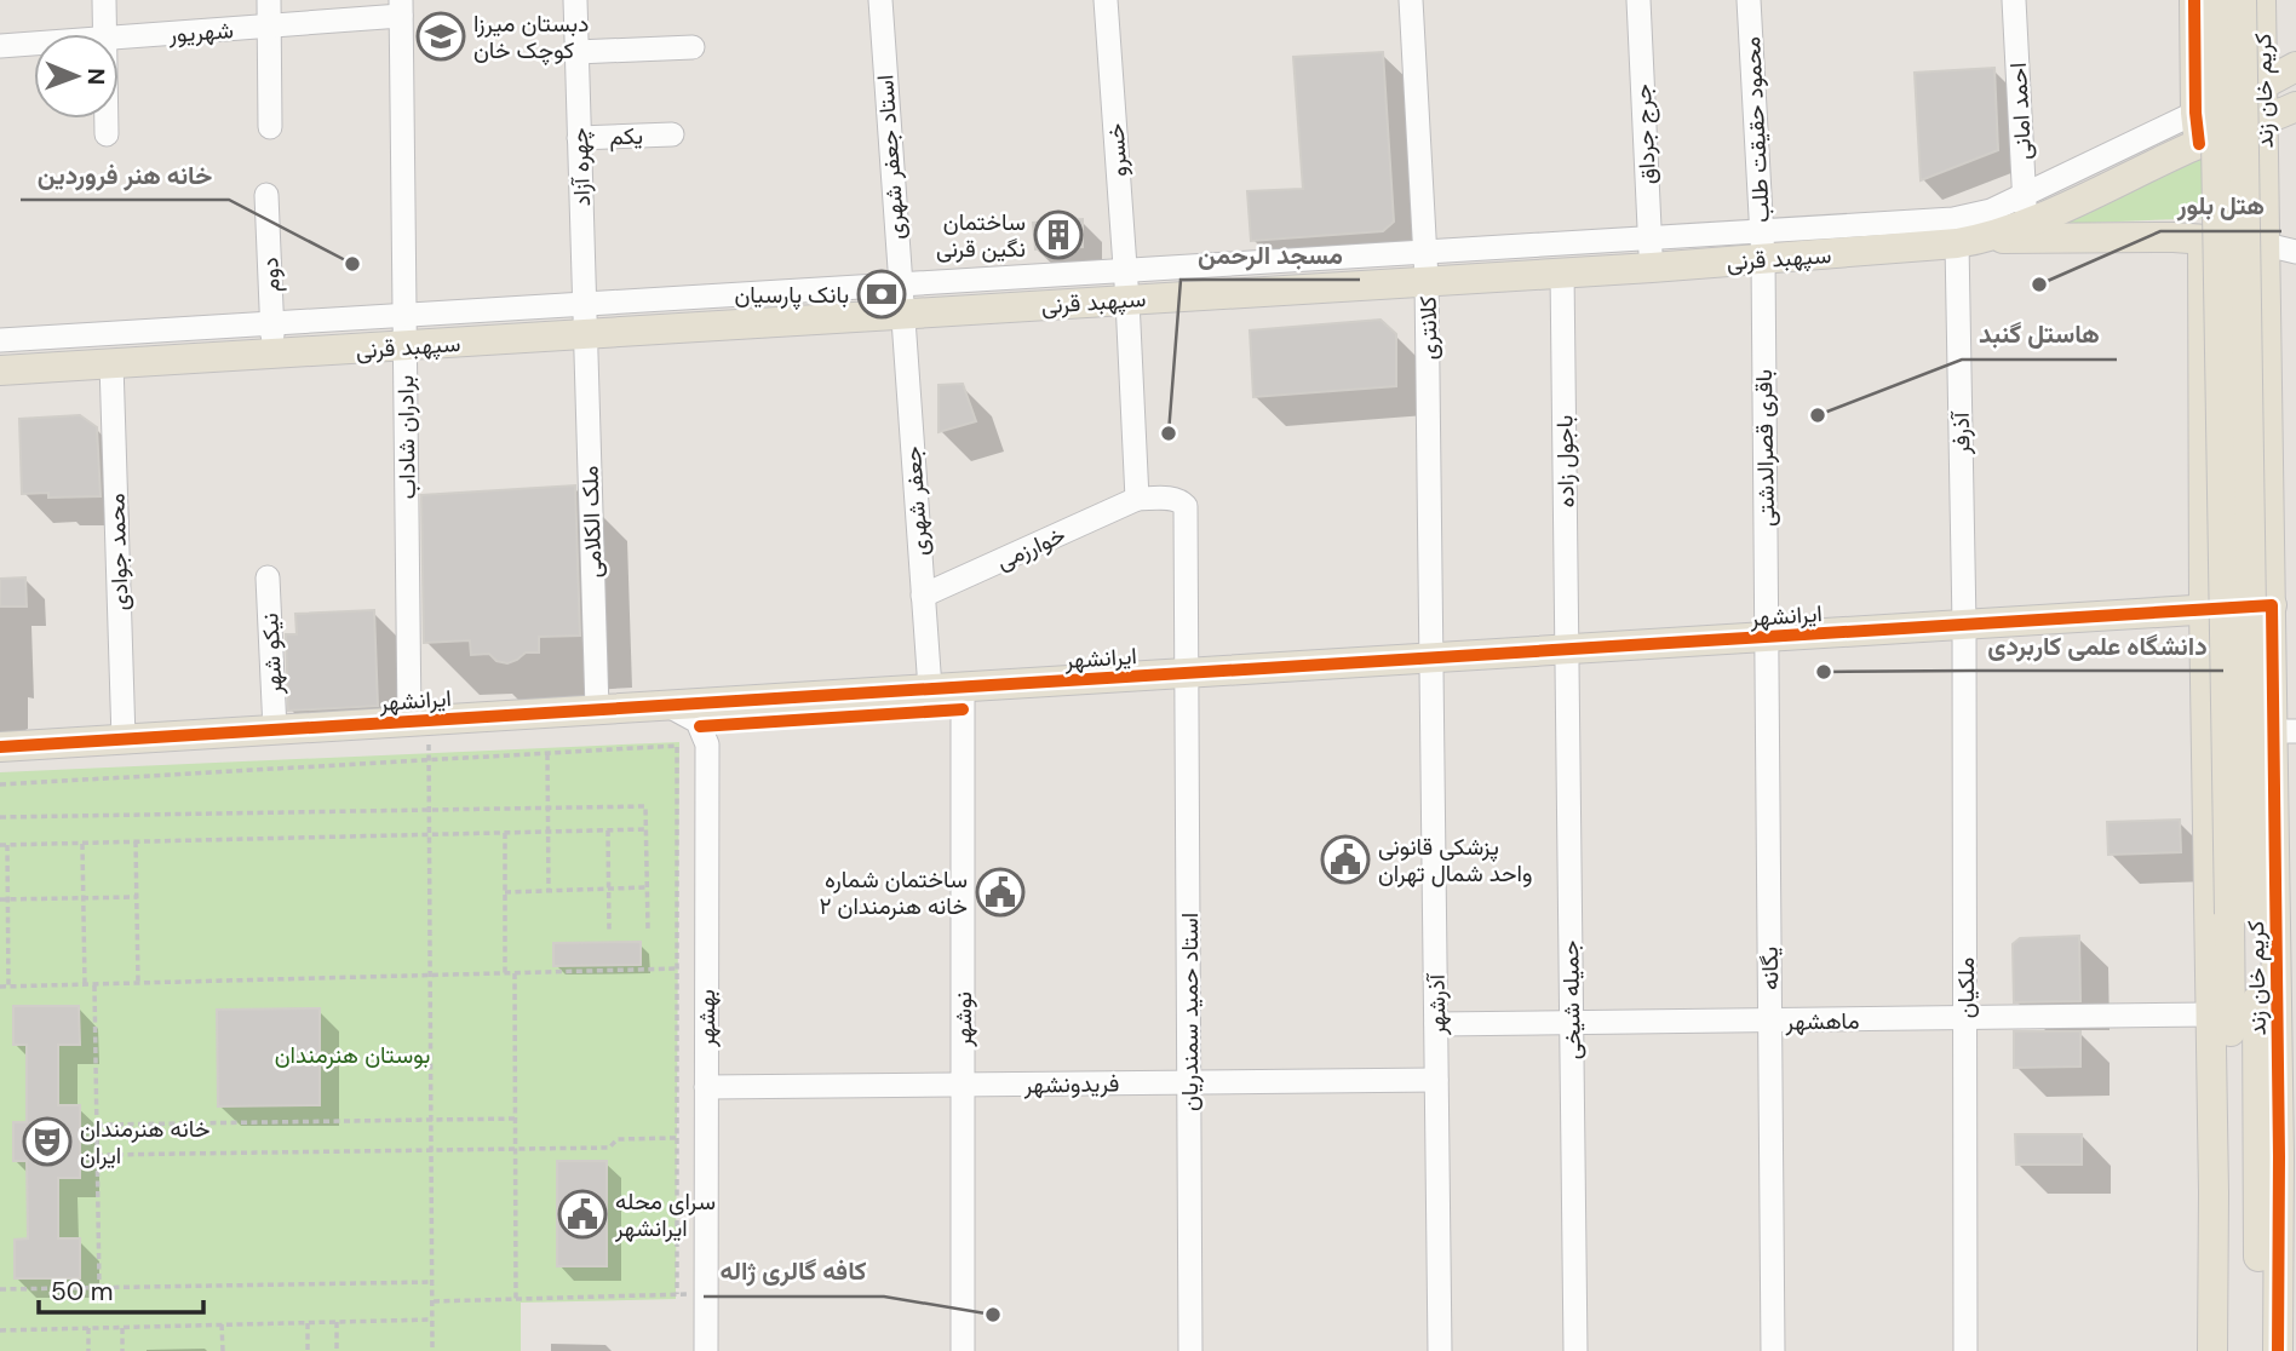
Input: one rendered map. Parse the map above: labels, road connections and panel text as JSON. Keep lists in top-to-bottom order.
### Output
{
  "streets": {
    "main road": ["کریم خان زند", "سپهبد قرنی", "ایرانشهر"],
    "street": [
      "شهریور",
      "احمد امانی",
      "محمود حقیقت طلب",
      "جرج جرداق",
      "یکم",
      "خسرو",
      "استاد جعفر شهری",
      "چهره آزاد",
      "دوم",
      "کلانتری",
      "آذرفر",
      "برادران شاداب",
      "باقری قصرالدشتی",
      "باجول زاده",
      "جعفر شهری",
      "ملک الکلامی",
      "خوارزمی",
      "محمد جوادی",
      "نیکو شهر",
      "یگانه",
      "ملکیان",
      "جمیله شیخی",
      "آذرشهر",
      "استاد حمید سمندریان",
      "بهشهر",
      "نوشهر",
      "ماهشهر",
      "فریدونشهر"
    ]
  },
  "crossings": [
    ["شهریور", "برادران شاداب"],
    ["کریم خان زند", "سپهبد قرنی"],
    ["کریم خان زند", "ایرانشهر"],
    ["کریم خان زند", "ماهشهر"],
    ["احمد امانی", "سپهبد قرنی"],
    ["محمود حقیقت طلب", "سپهبد قرنی"],
    ["محمود حقیقت طلب", "باقری قصرالدشتی"],
    ["جرج جرداق", "سپهبد قرنی"],
    ["یکم", "چهره آزاد"],
    ["خسرو", "سپهبد قرنی"],
    ["خسرو", "خوارزمی"],
    ["خسرو", "استاد حمید سمندریان"],
    ["استاد جعفر شهری", "سپهبد قرنی"],
    ["استاد جعفر شهری", "جعفر شهری"],
    ["چهره آزاد", "سپهبد قرنی"],
    ["چهره آزاد", "ملک الکلامی"],
    ["سپهبد قرنی", "دوم"],
    ["سپهبد قرنی", "کلانتری"],
    ["سپهبد قرنی", "آذرفر"],
    ["سپهبد قرنی", "برادران شاداب"],
    ["سپهبد قرنی", "باقری قصرالدشتی"],
    ["سپهبد قرنی", "باجول زاده"],
    ["سپهبد قرنی", "جعفر شهری"],
    ["سپهبد قرنی", "ملک الکلامی"],
    ["سپهبد قرنی", "محمد جوادی"],
    ["کلانتری", "ایرانشهر"],
    ["کلانتری", "آذرشهر"],
    ["آذرفر", "ایرانشهر"],
    ["آذرفر", "ملکیان"],
    ["برادران شاداب", "ایرانشهر"],
    ["باقری قصرالدشتی", "ایرانشهر"],
    ["باقری قصرالدشتی", "یگانه"],
    ["باجول زاده", "ایرانشهر"],
    ["باجول زاده", "جمیله شیخی"],
    ["جعفر شهری", "خوارزمی"],
    ["جعفر شهری", "ایرانشهر"],
    ["ملک الکلامی", "ایرانشهر"],
    ["خوارزمی", "استاد حمید سمندریان"],
    ["محمد جوادی", "ایرانشهر"],
    ["ایرانشهر", "نیکو شهر"],
    ["ایرانشهر", "یگانه"],
    ["ایرانشهر", "ملکیان"],
    ["ایرانشهر", "جمیله شیخی"],
    ["ایرانشهر", "آذرشهر"],
    ["ایرانشهر", "استاد حمید سمندریان"],
    ["ایرانشهر", "بهشهر"],
    ["ایرانشهر", "نوشهر"],
    ["یگانه", "ماهشهر"],
    ["ملکیان", "ماهشهر"],
    ["جمیله شیخی", "ماهشهر"],
    ["آذرشهر", "ماهشهر"],
    ["آذرشهر", "فریدونشهر"],
    ["استاد حمید سمندریان", "فریدونشهر"],
    ["بهشهر", "فریدونشهر"],
    ["نوشهر", "فریدونشهر"]
  ],
  "parks": ["بوستان هنرمندان"],
  "places": {
    "school or university": ["دبستان میرزا کوچک خان"],
    "building": ["ساختمان نگین قرنی"],
    "other": [
      "خانه هنر فروردین",
      "هتل بلور",
      "هاستل گنبد",
      "مسجد الرحمن",
      "دانشگاه علمی کاربردی",
      "کافه گالری ژاله"
    ],
    "bank": ["بانک پارسیان"],
    "public building": ["پزشکی قانونی واحد شمال تهران", "ساختمان شماره ۲ خانه هنرمندان", "سرای محله ایرانشهر"],
    "theatre": ["خانه هنرمندان ایران"]
  },
  "scale_bar": "50 m",
  "north": "right"
}
